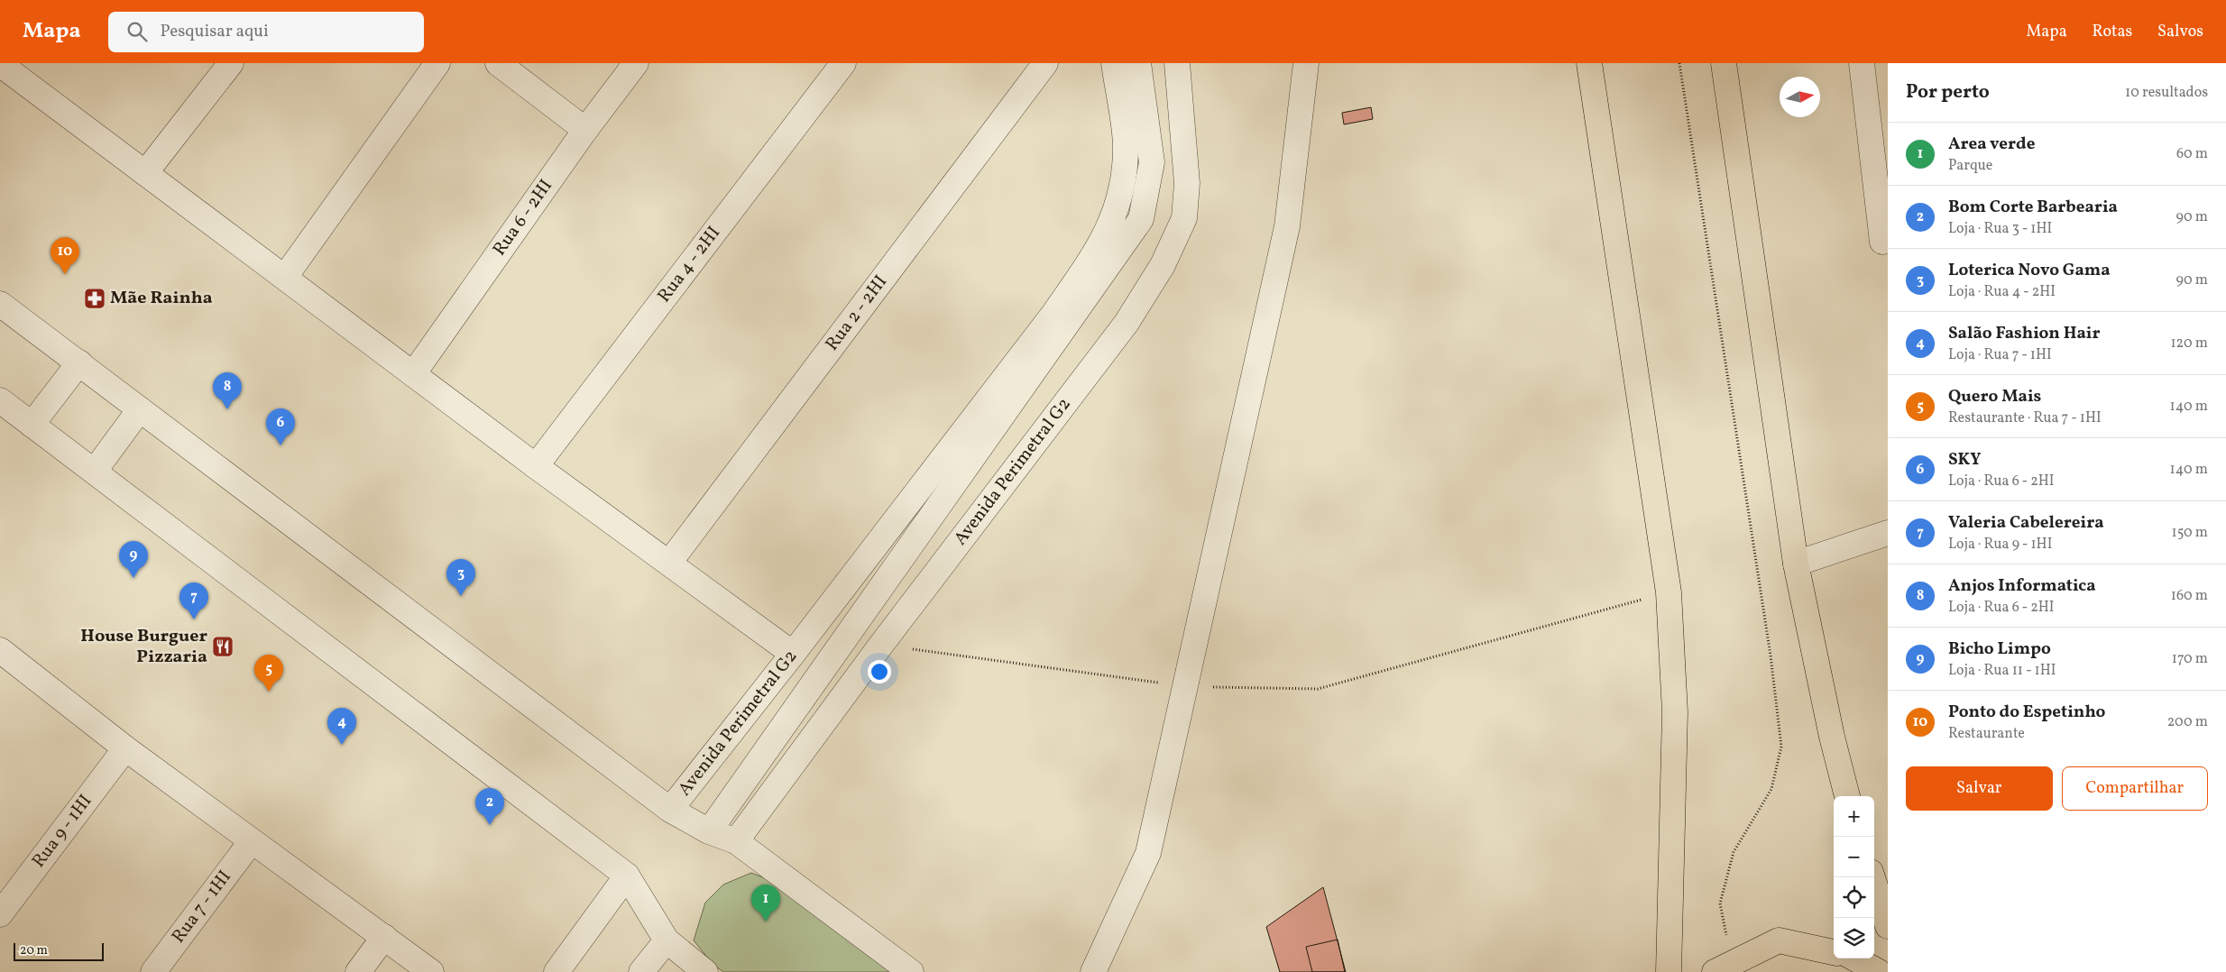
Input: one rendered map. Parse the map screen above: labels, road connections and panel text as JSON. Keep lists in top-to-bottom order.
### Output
{
  "streets": {
    "street": [
      "Rua 6 - 2HI",
      "Rua 4 - 2HI",
      "Rua 2 - 2HI",
      "Avenida Perimetral G2",
      "Rua 9 - 1HI",
      "Rua 7 - 1HI"
    ]
  },
  "places": {
    "pharmacy": ["Mãe Rainha"],
    "restaurant": ["House Burguer Pizzaria"]
  },
  "scale_bar": "20 m",
  "north": "right",
  "page": {
    "header": "Mapa",
    "search": "Pesquisar aqui",
    "nav": ["Mapa", "Rotas", "Salvos"],
    "heading": ["Por perto", "10 resultados"],
    "list": [
      {
        "mark": "1",
        "name": "Area verde",
        "note": "Parque",
        "value": "60 m"
      },
      {
        "mark": "2",
        "name": "Bom Corte Barbearia",
        "note": "Loja · Rua 3 - 1HI",
        "value": "90 m"
      },
      {
        "mark": "3",
        "name": "Loterica Novo Gama",
        "note": "Loja · Rua 4 - 2HI",
        "value": "90 m"
      },
      {
        "mark": "4",
        "name": "Salão Fashion Hair",
        "note": "Loja · Rua 7 - 1HI",
        "value": "120 m"
      },
      {
        "mark": "5",
        "name": "Quero Mais",
        "note": "Restaurante · Rua 7 - 1HI",
        "value": "140 m"
      },
      {
        "mark": "6",
        "name": "SKY",
        "note": "Loja · Rua 6 - 2HI",
        "value": "140 m"
      },
      {
        "mark": "7",
        "name": "Valeria Cabelereira",
        "note": "Loja · Rua 9 - 1HI",
        "value": "150 m"
      },
      {
        "mark": "8",
        "name": "Anjos Informatica",
        "note": "Loja · Rua 6 - 2HI",
        "value": "160 m"
      },
      {
        "mark": "9",
        "name": "Bicho Limpo",
        "note": "Loja · Rua 11 - 1HI",
        "value": "170 m"
      },
      {
        "mark": "10",
        "name": "Ponto do Espetinho",
        "note": "Restaurante",
        "value": "200 m"
      }
    ],
    "pins": [
      "10",
      "8",
      "6",
      "9",
      "3",
      "7",
      "5",
      "4",
      "2",
      "1"
    ],
    "buttons": ["Salvar", "Compartilhar"],
    "map_buttons": ["+", "−"],
    "scale": "20 m"
  }
}
